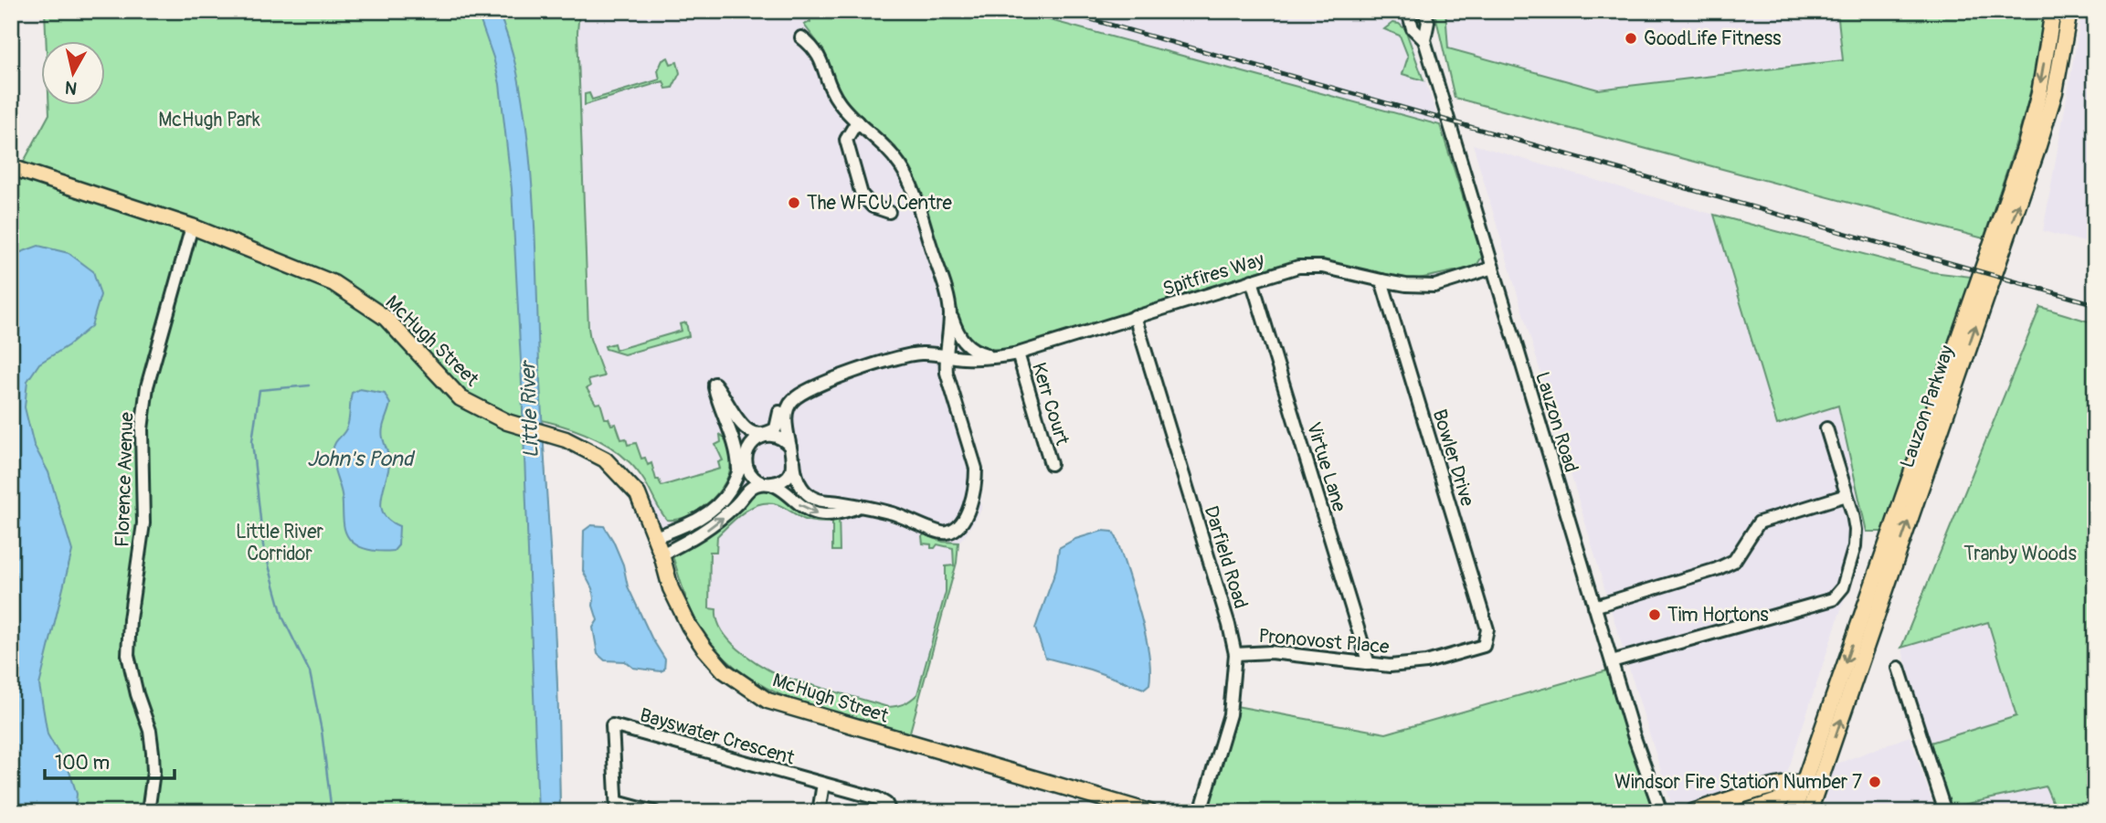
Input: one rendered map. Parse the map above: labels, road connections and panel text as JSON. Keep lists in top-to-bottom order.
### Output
{
  "streets": {
    "main road": ["McHugh Street", "Lauzon Parkway"],
    "street": [
      "Spitfires Way",
      "Kerr Court",
      "Lauzon Road",
      "Bowler Drive",
      "Virtue Lane",
      "Florence Avenue",
      "Darfield Road",
      "Pronovost Place",
      "Bayswater Crescent"
    ]
  },
  "crossings": [
    ["Spitfires Way", "Kerr Court"],
    ["Spitfires Way", "Lauzon Road"],
    ["Spitfires Way", "Bowler Drive"],
    ["Spitfires Way", "Virtue Lane"],
    ["Spitfires Way", "Darfield Road"],
    ["McHugh Street", "Florence Avenue"],
    ["Bowler Drive", "Pronovost Place"],
    ["Virtue Lane", "Pronovost Place"],
    ["Darfield Road", "Pronovost Place"]
  ],
  "water": ["Little River", "John's Pond"],
  "parks": ["McHugh Park", "Little River Corridor", "Tranby Woods"],
  "places": [
    "GoodLife Fitness",
    "The WFCU Centre",
    "Tim Hortons",
    "Windsor Fire Station Number 7"
  ],
  "scale_bar": "100 m",
  "north": "bottom"
}
